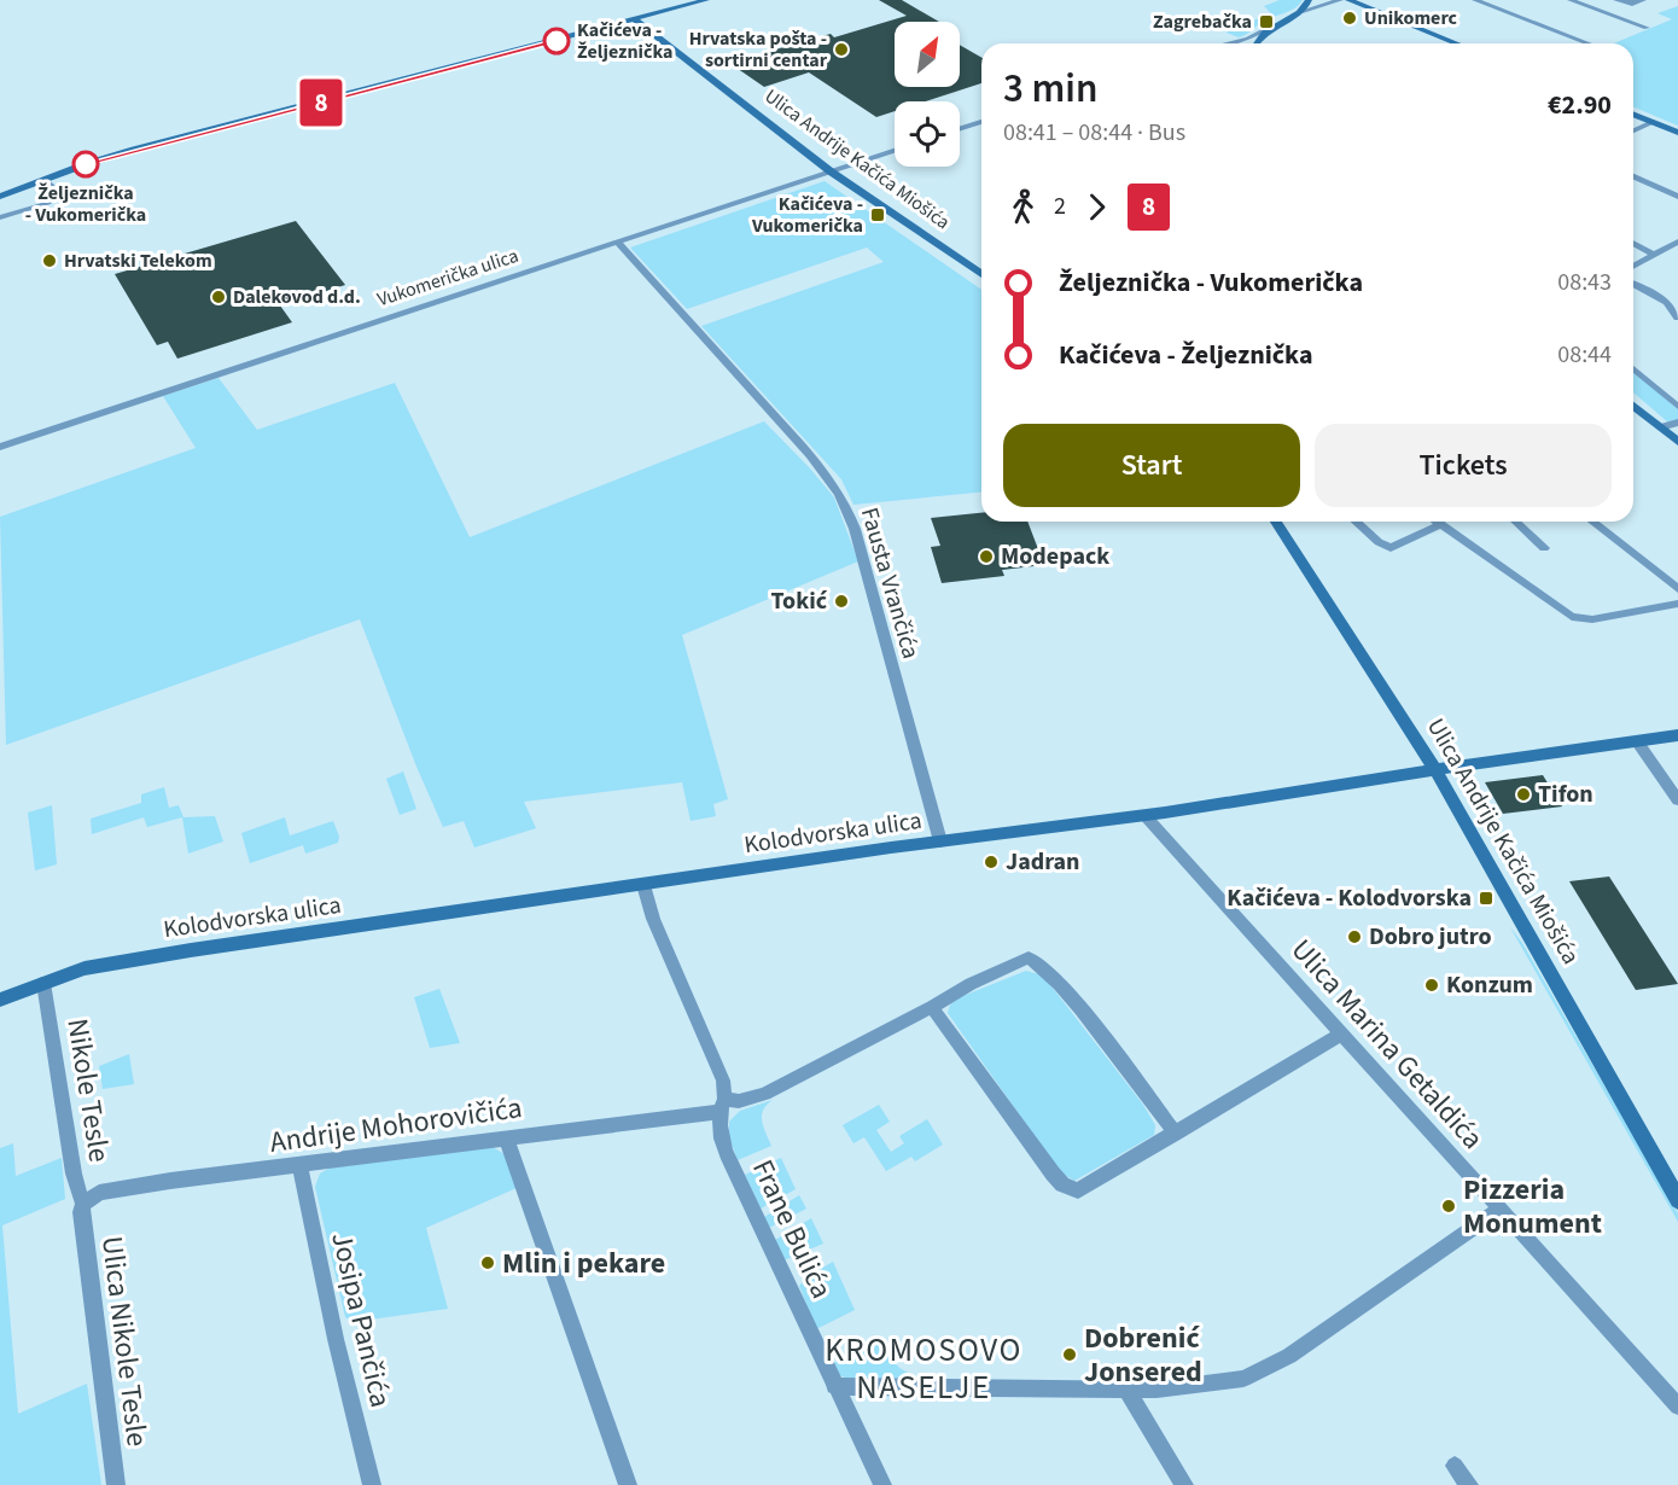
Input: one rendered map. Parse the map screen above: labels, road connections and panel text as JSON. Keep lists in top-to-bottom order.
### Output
{
  "streets": {
    "main road": ["Ulica Andrije Kačića Miošića", "Kolodvorska ulica"],
    "street": [
      "Vukomerička ulica",
      "Fausta Vrančića",
      "Ulica Marina Getaldića",
      "Nikole Tesle",
      "Andrije Mohorovičića",
      "Frane Bulića",
      "Josipa Pančića",
      "Ulica Nikole Tesle"
    ]
  },
  "crossings": [
    ["Ulica Andrije Kačića Miošića", "Vukomerička ulica"],
    ["Ulica Andrije Kačića Miošića", "Kolodvorska ulica"],
    ["Vukomerička ulica", "Fausta Vrančića"],
    ["Fausta Vrančića", "Kolodvorska ulica"],
    ["Kolodvorska ulica", "Ulica Marina Getaldića"],
    ["Kolodvorska ulica", "Nikole Tesle"],
    ["Kolodvorska ulica", "Frane Bulića"],
    ["Nikole Tesle", "Andrije Mohorovičića"],
    ["Nikole Tesle", "Ulica Nikole Tesle"],
    ["Andrije Mohorovičića", "Frane Bulića"],
    ["Andrije Mohorovičića", "Josipa Pančića"],
    ["Andrije Mohorovičića", "Ulica Nikole Tesle"]
  ],
  "districts": ["KROMOSOVO NASELJE"],
  "places": {
    "other": [
      "Unikomerc",
      "Kačićeva - Željeznička",
      "Hrvatska pošta - sortirni centar",
      "Željeznička - Vukomerička",
      "Hrvatski Telekom",
      "Dalekovod d.d.",
      "Modepack",
      "Tokić",
      "Tifon",
      "Jadran",
      "Dobro jutro",
      "Konzum",
      "Pizzeria Monument",
      "Mlin i pekare",
      "Dobrenić Jonsered"
    ],
    "transit": ["Zagrebačka", "Kačićeva - Vukomerička", "Kačićeva - Kolodvorska"]
  },
  "lines": ["bus line 8"],
  "north": "top right",
  "page": {
    "on_map": "8",
    "heading": ["3 min", "08:41 – 08:44 · Bus", "€2.90"],
    "legs": ["2", "8"],
    "list": [
      {
        "name": "Željeznička - Vukomerička",
        "value": "08:43"
      },
      {
        "name": "Kačićeva - Željeznička",
        "value": "08:44"
      }
    ],
    "buttons": ["Start", "Tickets"]
  }
}
